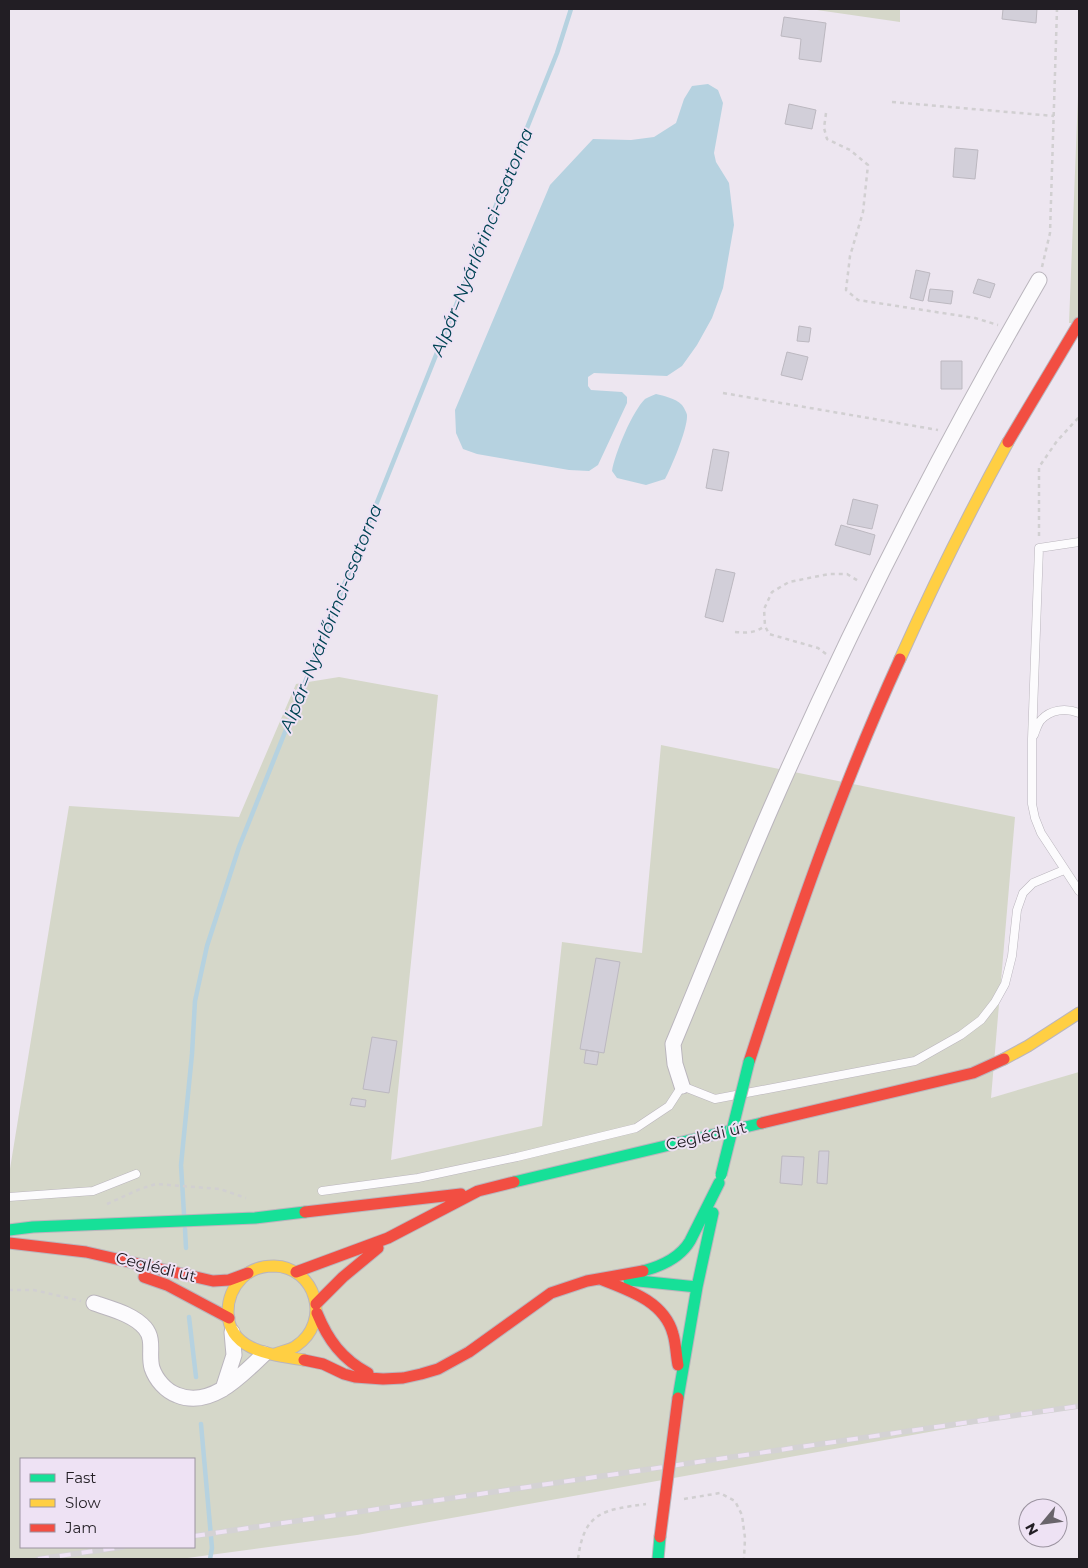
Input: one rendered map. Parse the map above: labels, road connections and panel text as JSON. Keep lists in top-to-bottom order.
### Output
{
  "streets": {
    "main road": ["Ceglédi út"]
  },
  "water": ["Alpár–Nyárlőrinci-csatorna"],
  "legend": ["Fast", "Slow", "Jam"],
  "north": "bottom left"
}
